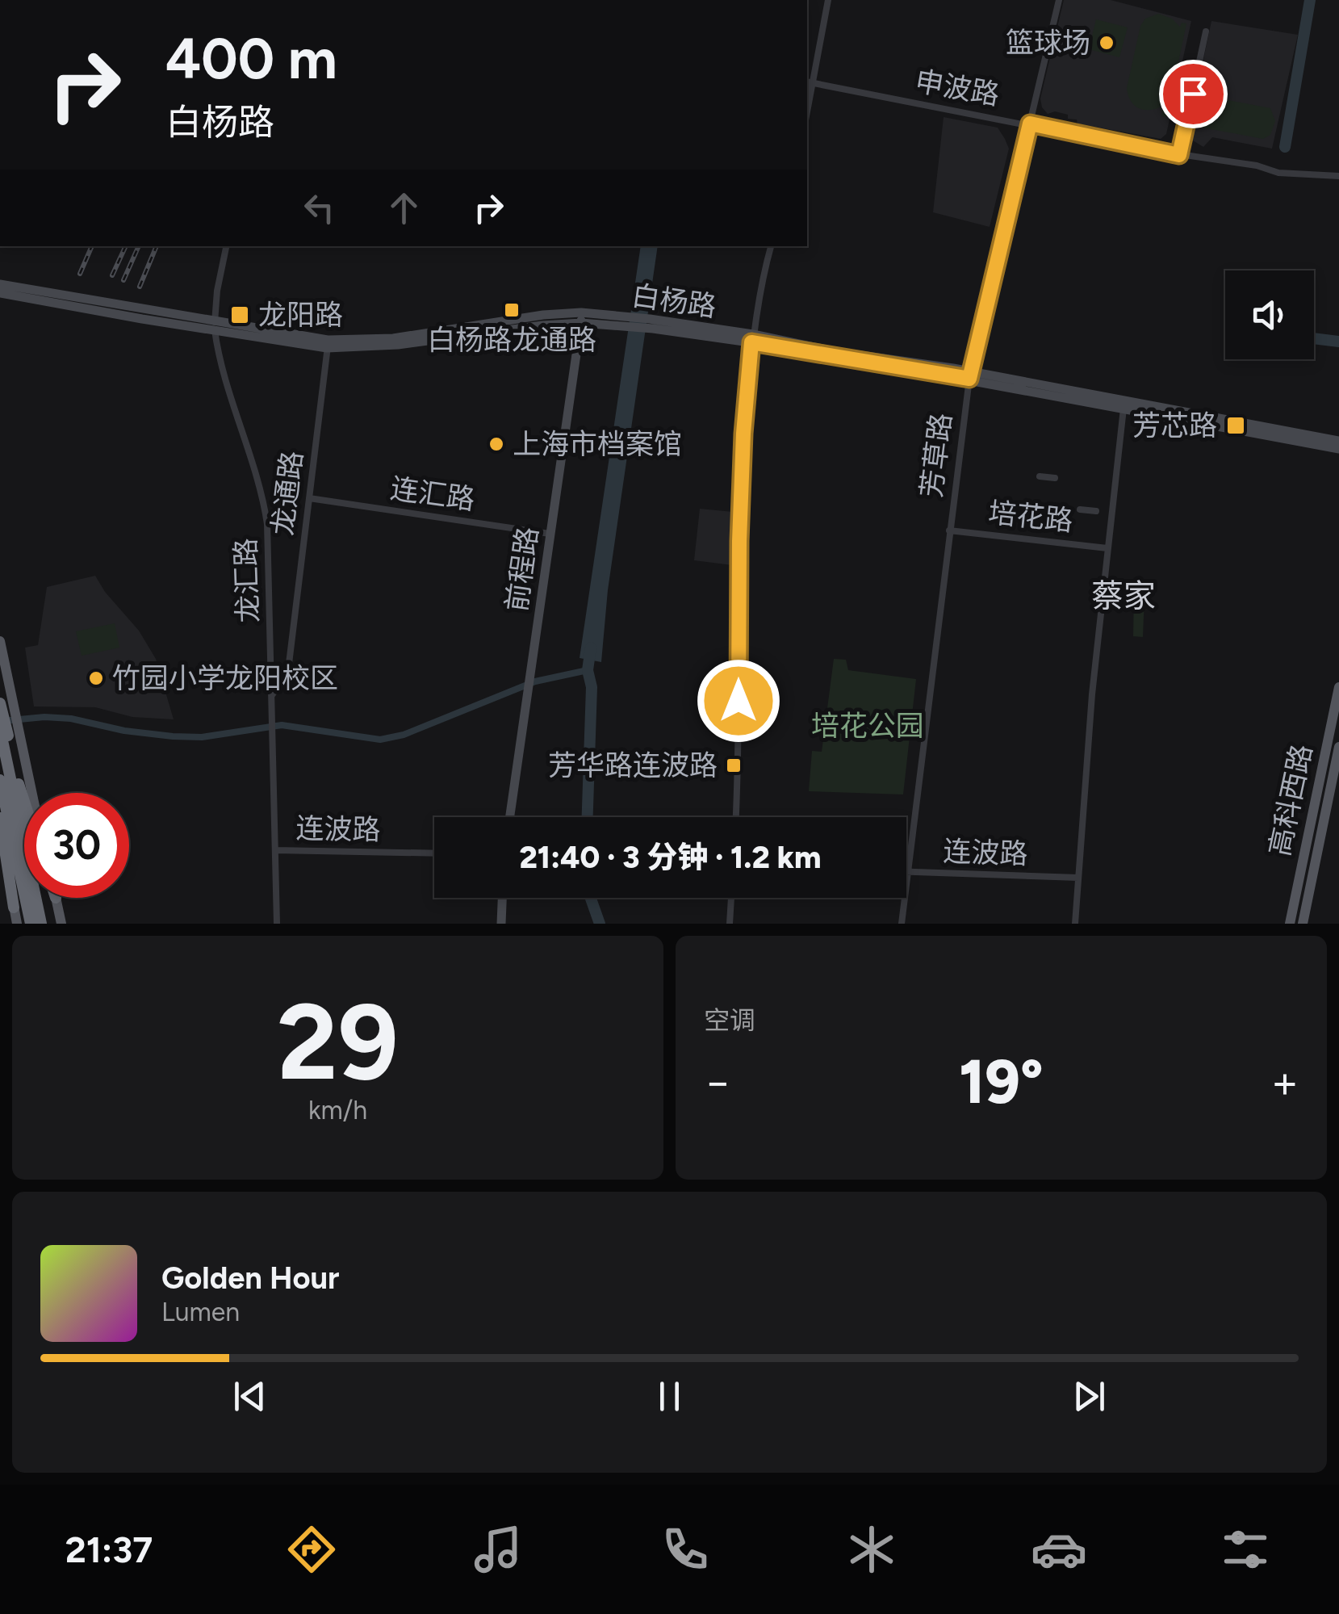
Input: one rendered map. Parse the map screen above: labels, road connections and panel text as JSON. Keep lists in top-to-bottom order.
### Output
{
  "streets": {
    "main road": ["白杨路", "前程路", "高科西路"],
    "street": [
      "申波路",
      "芳草路",
      "龙通路",
      "连汇路",
      "培花路",
      "龙汇路",
      "连波路"
    ]
  },
  "crossings": [
    ["申波路", "芳草路"],
    ["白杨路", "芳草路"],
    ["白杨路", "龙通路"],
    ["白杨路", "前程路"],
    ["白杨路", "龙汇路"],
    ["芳草路", "培花路"],
    ["芳草路", "连波路"],
    ["龙通路", "连汇路"],
    ["龙通路", "龙汇路"],
    ["连汇路", "前程路"],
    ["龙汇路", "连波路"]
  ],
  "districts": ["蔡家"],
  "parks": ["培花公园"],
  "places": {
    "other": ["篮球场", "上海市档案馆", "竹园小学龙阳校区"],
    "transit": [
      "白杨路龙通路",
      "龙阳路",
      "芳芯路",
      "芳华路连波路"
    ]
  },
  "page": {
    "turn": ["400 m", "白杨路"],
    "limit": "30",
    "trip": "21:40 · 3 分钟 · 1.2 km",
    "tile": [
      ["29", "km/h"],
      "空调"
    ],
    "heat": ["−", "19°", "+"],
    "song": ["Golden Hour", "Lumen"],
    "tabs": "21:37"
  }
}
